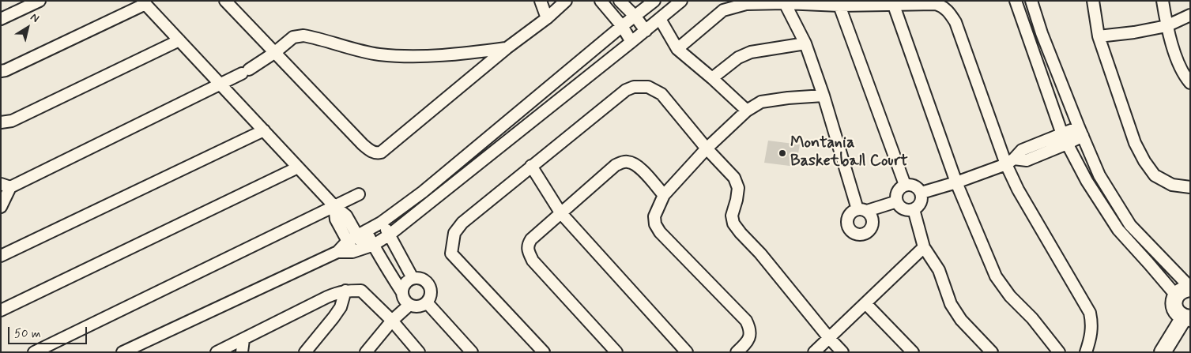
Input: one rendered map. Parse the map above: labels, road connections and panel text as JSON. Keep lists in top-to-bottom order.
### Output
{
  "places": ["Montania Basketball Court"],
  "scale_bar": "50 m",
  "north": "top right"
}
